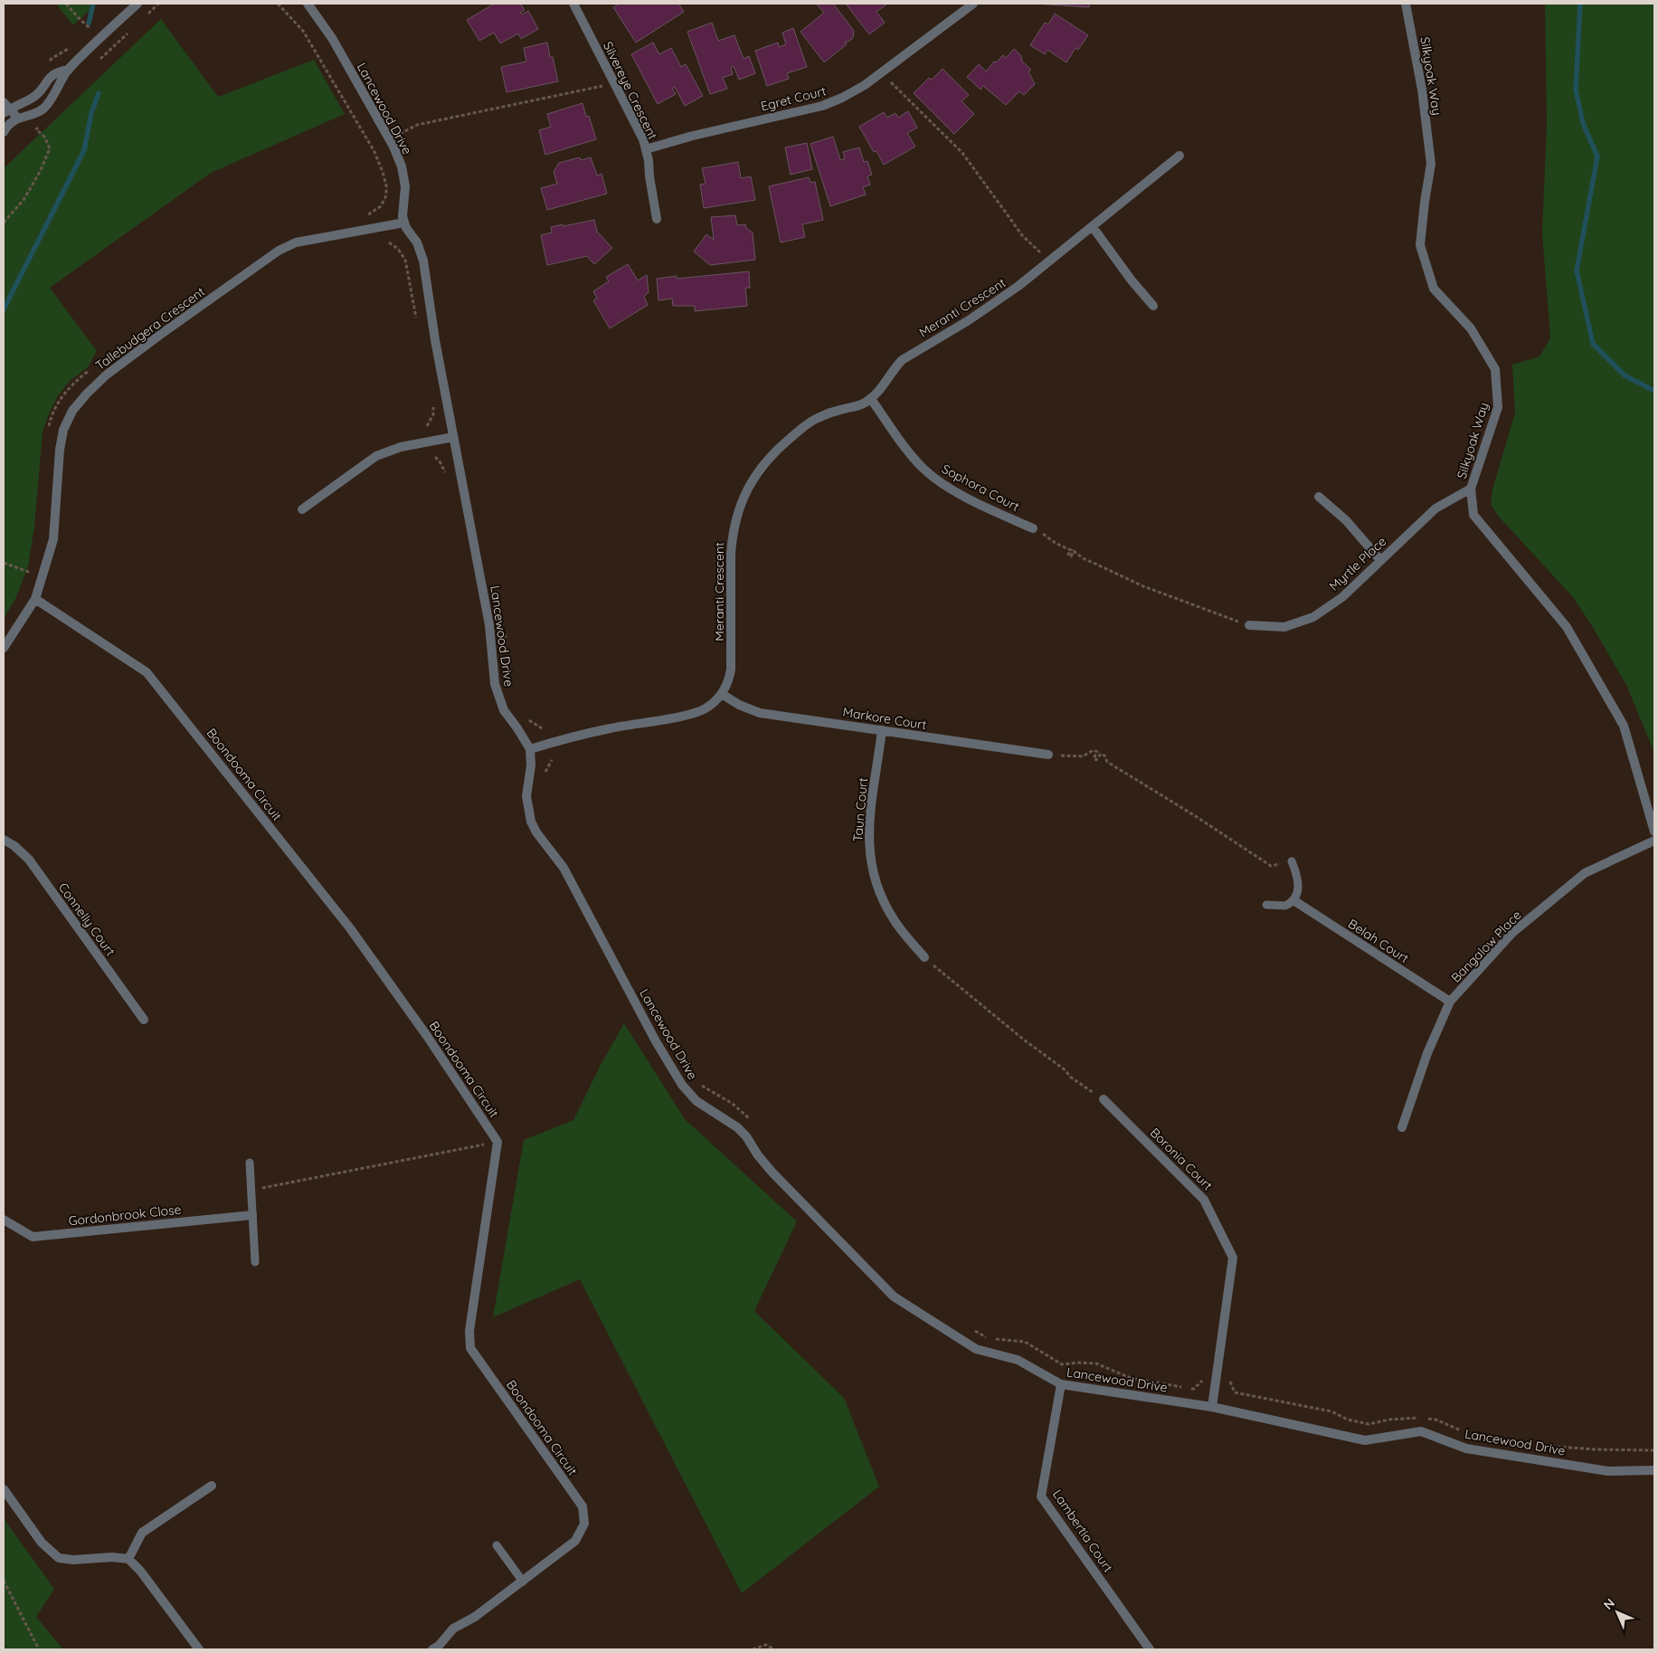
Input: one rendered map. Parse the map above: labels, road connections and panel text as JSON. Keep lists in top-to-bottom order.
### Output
{
  "streets": {
    "street": [
      "Silkyoak Way",
      "Silvereye Crescent",
      "Egret Court",
      "Lancewood Drive",
      "Meranti Crescent",
      "Tallebudgera Crescent",
      "Sophora Court",
      "Myrtle Place",
      "Markore Court",
      "Boondooma Circuit",
      "Taun Court",
      "Connelly Court",
      "Belah Court",
      "Bangalow Place",
      "Boronia Court",
      "Gordonbrook Close",
      "Lambertia Court"
    ]
  },
  "crossings": [
    ["Silkyoak Way", "Myrtle Place"],
    ["Silvereye Crescent", "Egret Court"],
    ["Lancewood Drive", "Meranti Crescent"],
    ["Lancewood Drive", "Tallebudgera Crescent"],
    ["Lancewood Drive", "Boronia Court"],
    ["Lancewood Drive", "Lambertia Court"],
    ["Meranti Crescent", "Sophora Court"],
    ["Meranti Crescent", "Markore Court"],
    ["Tallebudgera Crescent", "Boondooma Circuit"],
    ["Markore Court", "Taun Court"],
    ["Belah Court", "Bangalow Place"]
  ],
  "north": "top left"
}
